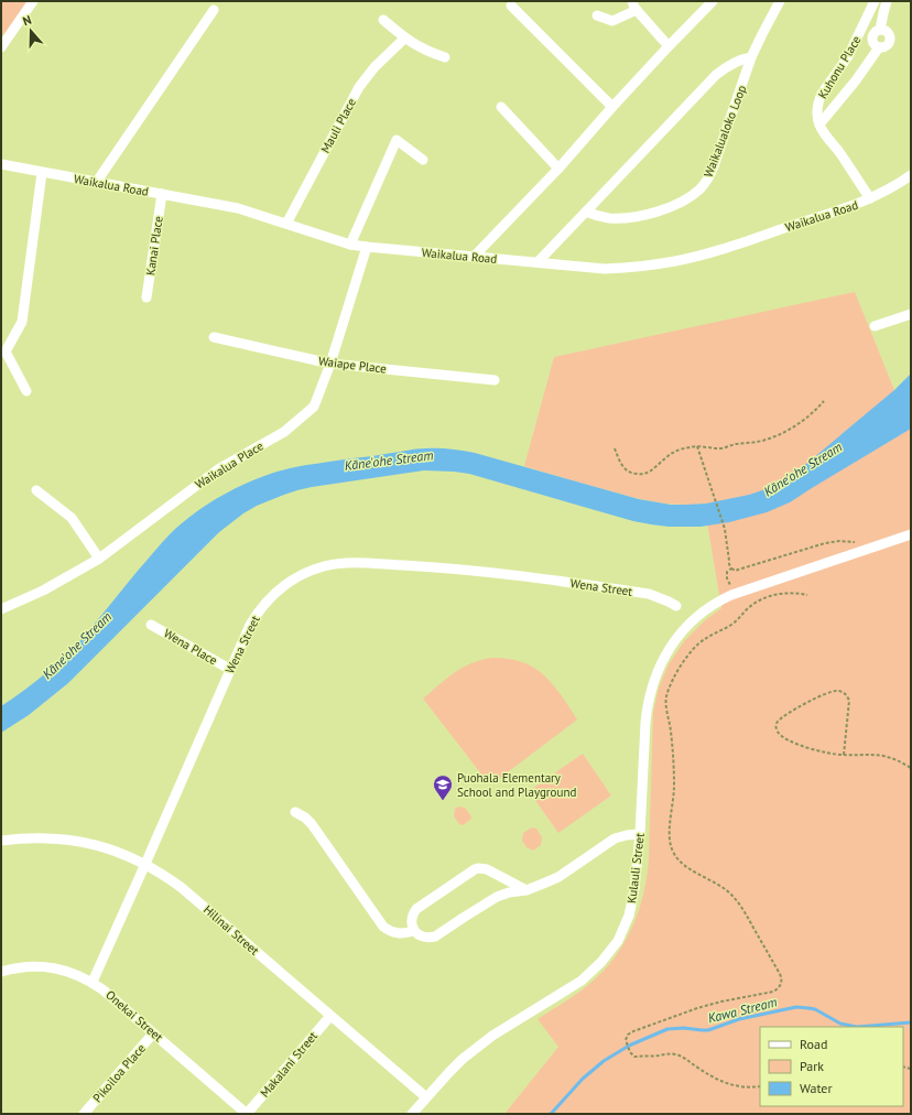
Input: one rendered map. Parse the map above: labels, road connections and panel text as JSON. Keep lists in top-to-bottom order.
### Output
{
  "streets": {
    "street": [
      "Kuhonu Place",
      "Mauli Place",
      "Waikalualoko Loop",
      "Waikalua Road",
      "Kanai Place",
      "Waiape Place",
      "Waikalua Place",
      "Wena Street",
      "Wena Place",
      "Kulauli Street",
      "Hilinai Street",
      "Onekai Street",
      "Makalani Street",
      "Pikoiloa Place"
    ]
  },
  "crossings": [
    ["Kuhonu Place", "Waikalua Road"],
    ["Mauli Place", "Waikalua Road"],
    ["Waikalua Road", "Kanai Place"],
    ["Waikalua Road", "Waikalua Place"],
    ["Waiape Place", "Waikalua Place"],
    ["Wena Street", "Wena Place"],
    ["Wena Street", "Hilinai Street"],
    ["Wena Street", "Onekai Street"],
    ["Kulauli Street", "Hilinai Street"],
    ["Hilinai Street", "Makalani Street"],
    ["Onekai Street", "Makalani Street"],
    ["Onekai Street", "Pikoiloa Place"]
  ],
  "water": ["Kāne'ohe Stream", "Kawa Stream"],
  "places": {
    "school or university": ["Puohala Elementary School and Playground"]
  },
  "legend": ["Road", "Park", "Water"],
  "north": "top"
}
